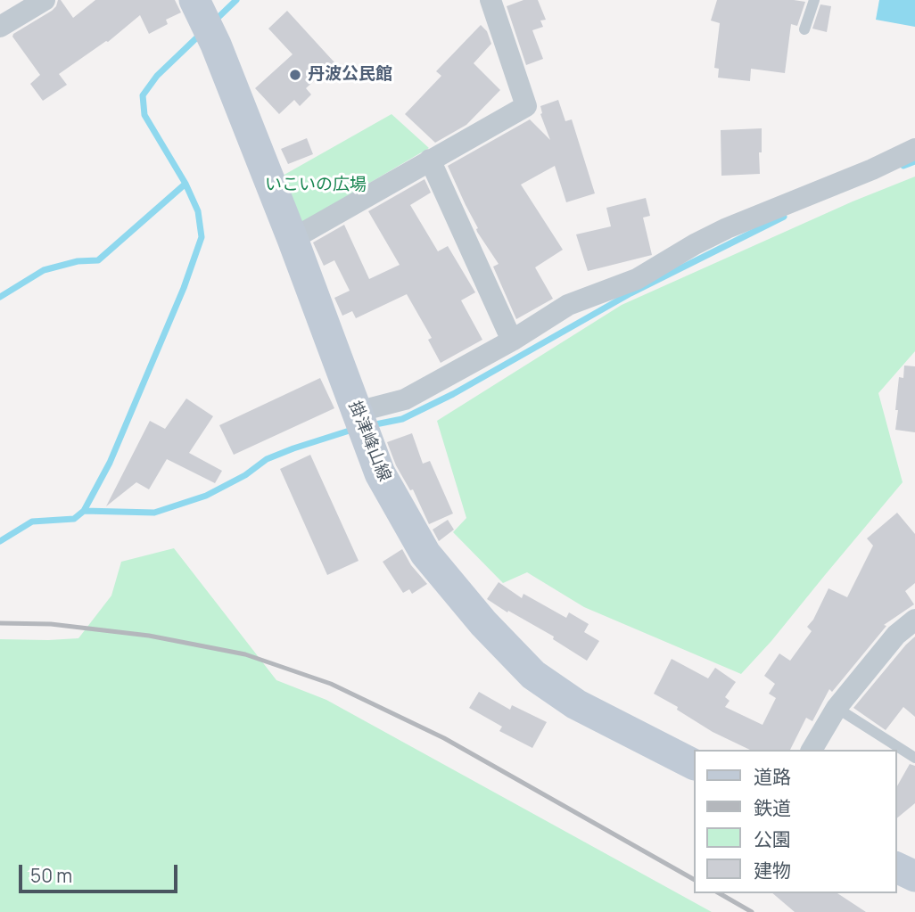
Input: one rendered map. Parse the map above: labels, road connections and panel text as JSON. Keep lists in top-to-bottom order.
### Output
{
  "streets": {
    "main road": ["掛津峰山線"]
  },
  "parks": ["いこいの広場"],
  "places": ["丹波公民館"],
  "legend": [
    "道路",
    "鉄道",
    "公園",
    "建物"
  ],
  "scale_bar": "50 m"
}
